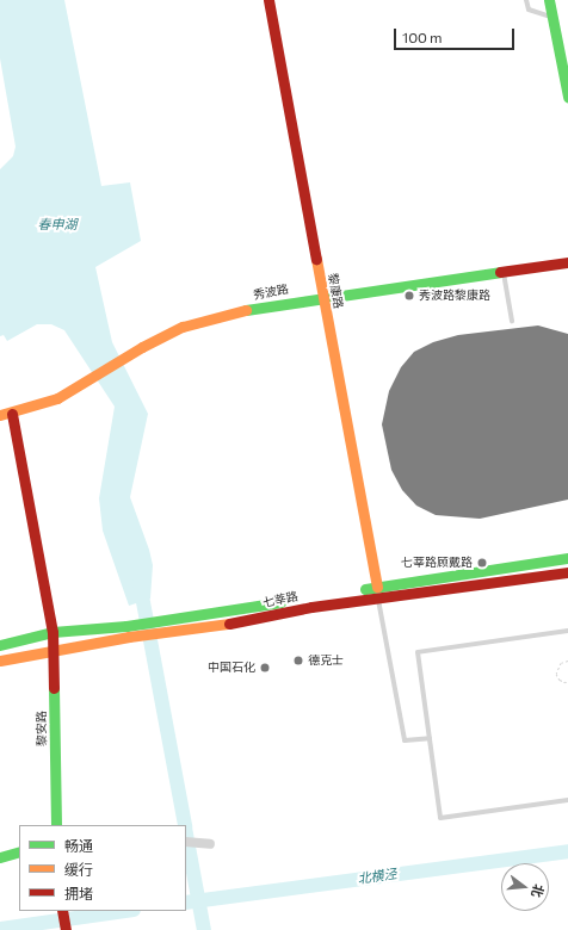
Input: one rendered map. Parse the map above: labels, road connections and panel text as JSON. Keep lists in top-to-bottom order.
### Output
{
  "streets": {
    "street": [
      "黎康路",
      "秀波路",
      "七莘路",
      "黎安路"
    ]
  },
  "crossings": [
    ["黎康路", "秀波路"],
    ["黎康路", "七莘路"],
    ["秀波路", "黎安路"],
    ["七莘路", "黎安路"]
  ],
  "water": ["春申湖", "北横泾"],
  "places": [
    "秀波路黎康路",
    "七莘路顾戴路",
    "德克士",
    "中国石化"
  ],
  "legend": ["畅通", "缓行", "拥堵"],
  "scale_bar": "100 m",
  "north": "right"
}
